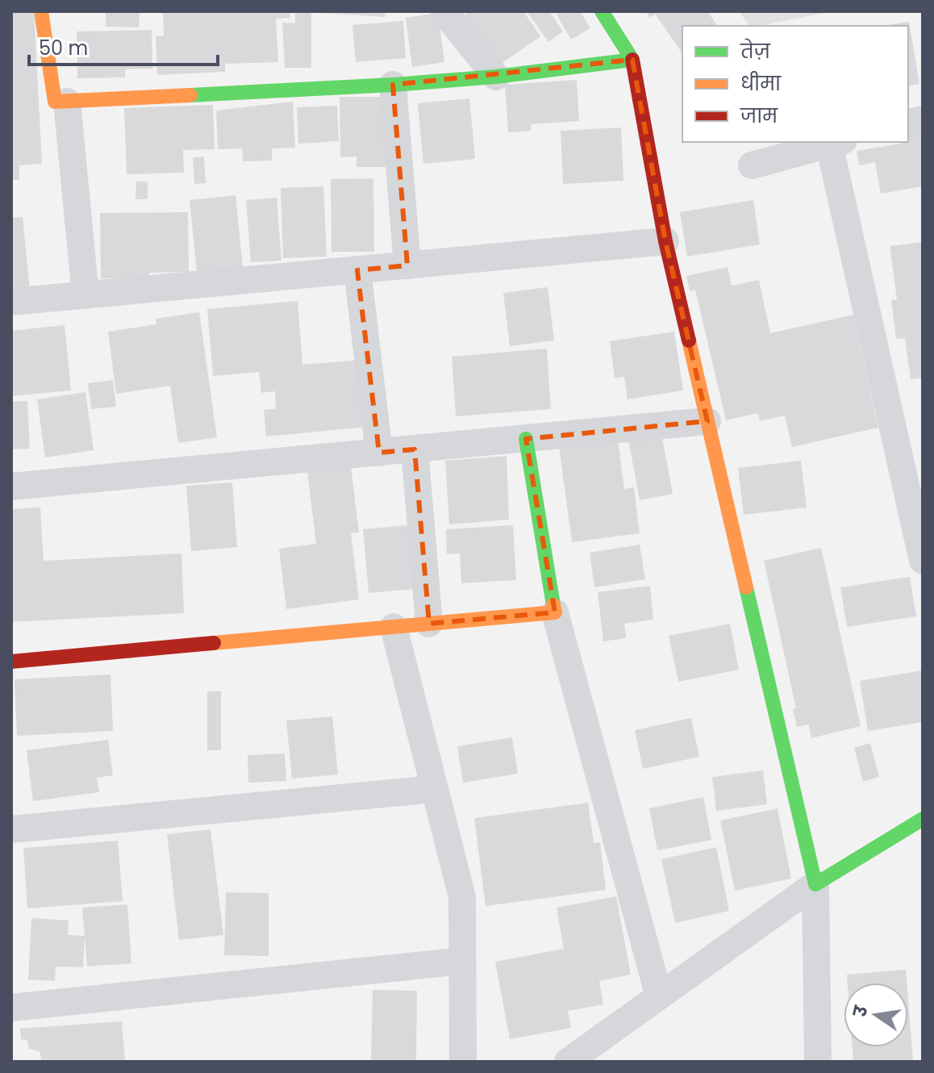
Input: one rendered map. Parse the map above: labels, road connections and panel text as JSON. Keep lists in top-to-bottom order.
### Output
{
  "legend": ["तेज़", "धीमा", "जाम"],
  "scale_bar": "50 m",
  "north": "left"
}
